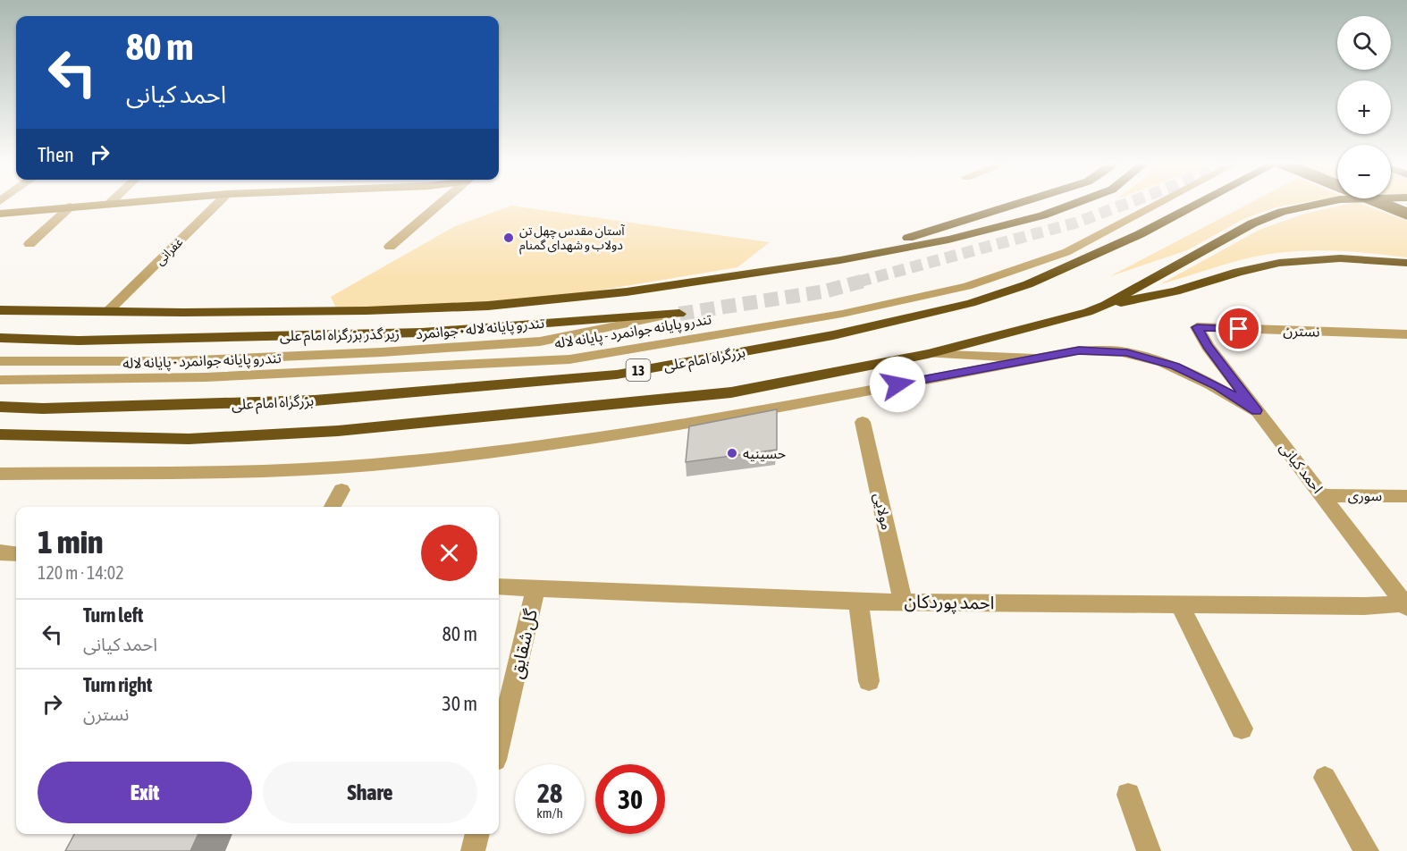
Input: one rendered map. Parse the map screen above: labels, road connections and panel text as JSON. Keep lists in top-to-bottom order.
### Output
{
  "streets": {
    "highway": ["زیر گذر بزرگراه امام علی", "بزرگراه امام علی", "13"],
    "street": [
      "غفرانی",
      "نسترن",
      "احمد کیانی",
      "سوری",
      "مولایی",
      "احمد پوردکان",
      "گل شقایق"
    ],
    "lane": ["تندرو پایانه لاله - جوانمرد", "تندرو پایانه جوانمرد - پایانه لاله"]
  },
  "crossings": [
    ["تندرو پایانه لاله - جوانمرد", "زیر گذر بزرگراه امام علی"],
    ["نسترن", "احمد کیانی"],
    ["احمد کیانی", "سوری"],
    ["احمد کیانی", "احمد پوردکان"],
    ["مولایی", "احمد پوردکان"],
    ["احمد پوردکان", "گل شقایق"]
  ],
  "places": ["آستان مقدس چهل تن دولاب و شهدای گمنام", "حسینیه"],
  "page": {
    "map_buttons": ["+", "−"],
    "turn": ["80 m", "احمد کیانی"],
    "then": "Then",
    "heading": ["1 min", "120 m · 14:02"],
    "list": [
      {
        "name": "Turn left",
        "note": "احمد کیانی",
        "value": "80 m"
      },
      {
        "name": "Turn right",
        "note": "نسترن",
        "value": "30 m"
      }
    ],
    "buttons": ["Exit", "Share"],
    "speed": "28 km/h",
    "limit": "30"
  }
}
